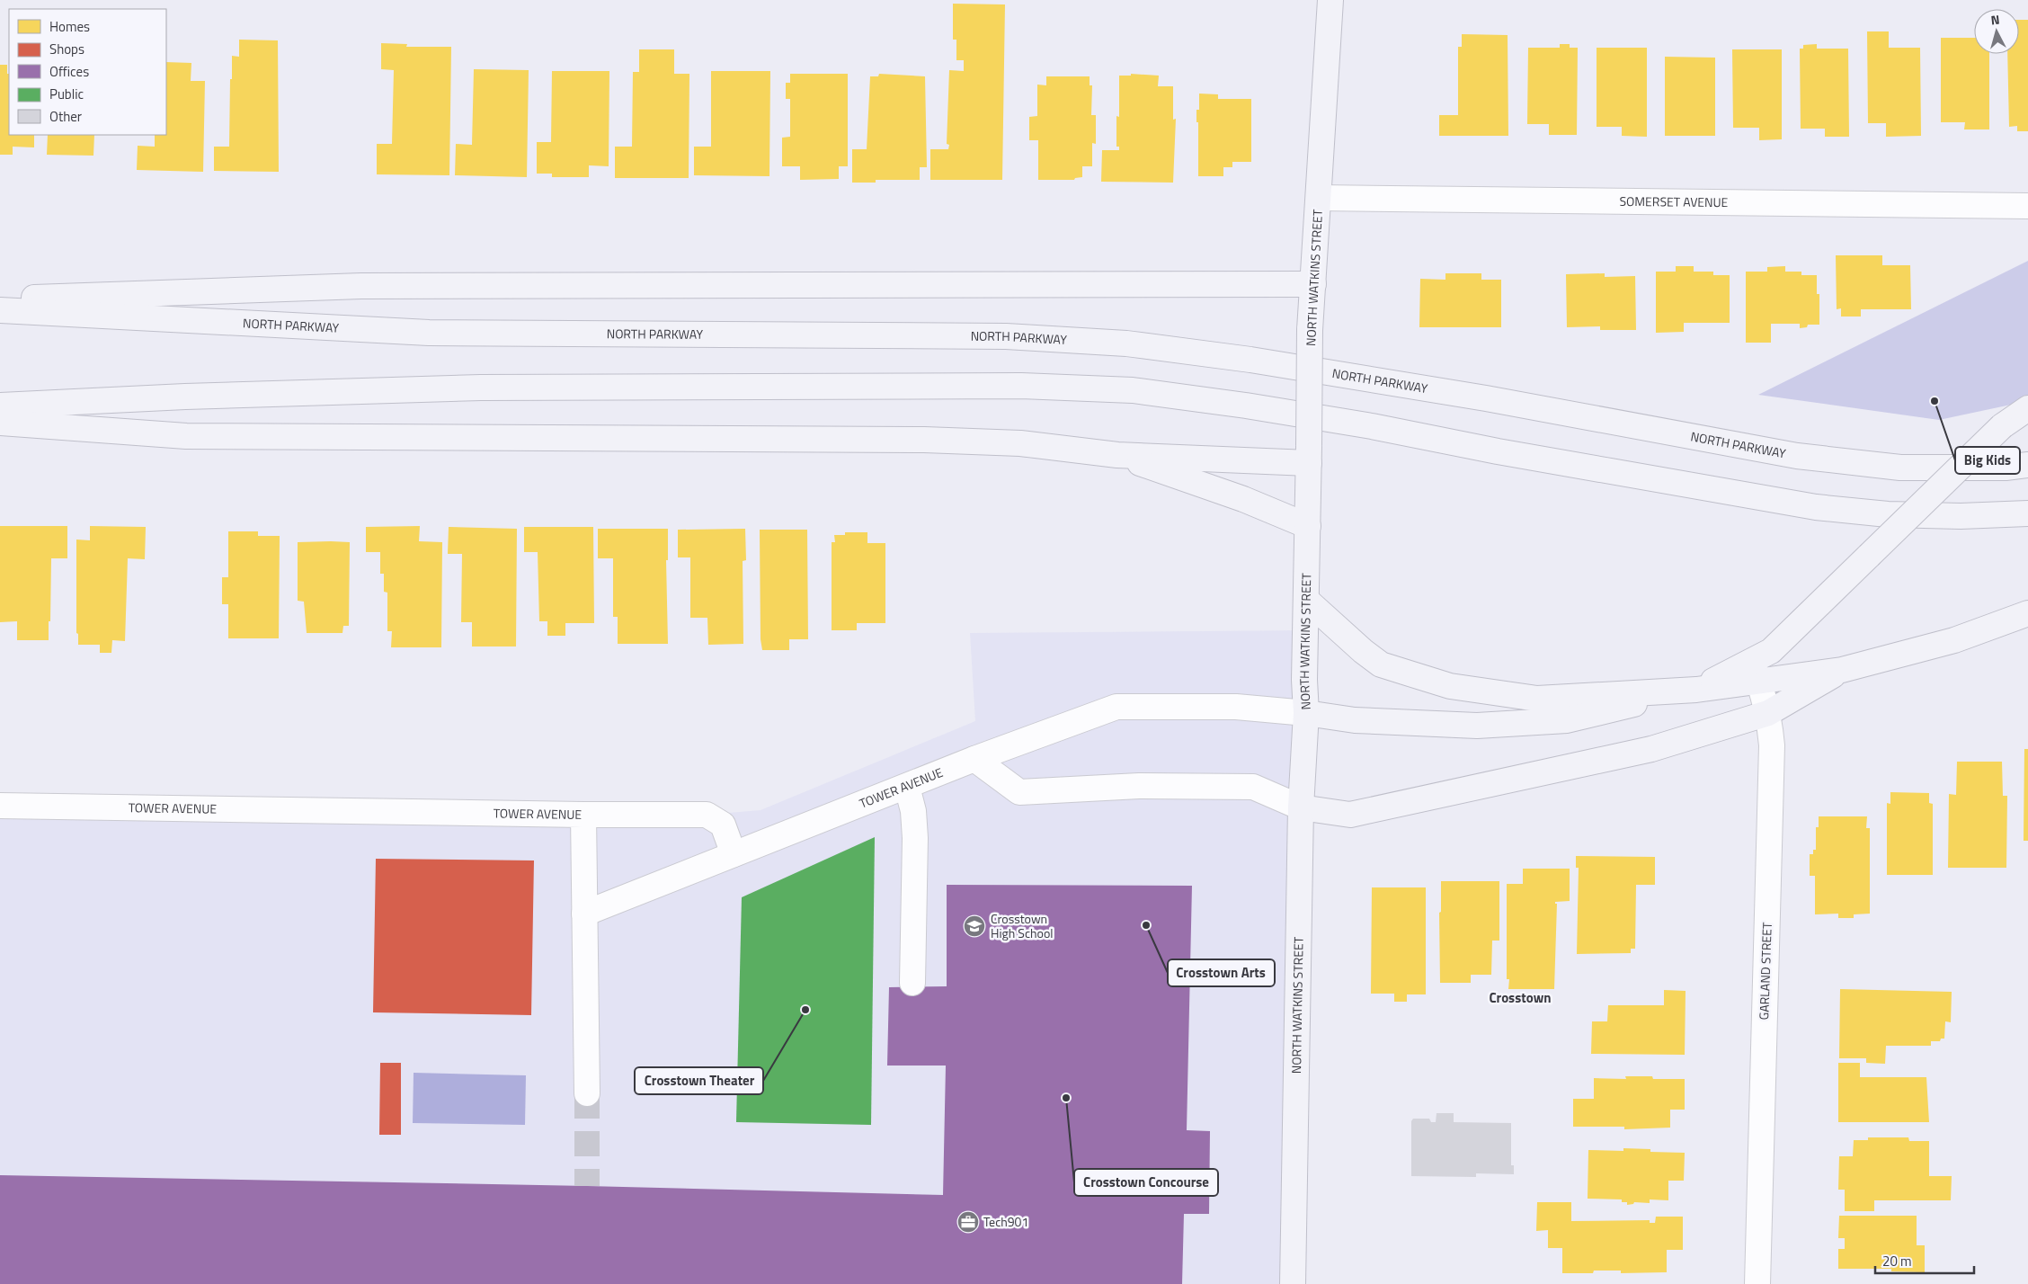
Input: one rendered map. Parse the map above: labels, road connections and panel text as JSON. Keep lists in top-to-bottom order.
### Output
{
  "streets": {
    "main road": ["NORTH WATKINS STREET", "NORTH PARKWAY"],
    "street": ["SOMERSET AVENUE", "TOWER AVENUE", "GARLAND STREET"]
  },
  "crossings": [
    ["SOMERSET AVENUE", "NORTH WATKINS STREET"],
    ["NORTH WATKINS STREET", "TOWER AVENUE"]
  ],
  "districts": ["Crosstown"],
  "places": {
    "other": [
      "Big Kids",
      "Crosstown Arts",
      "Crosstown Theater",
      "Crosstown Concourse"
    ],
    "school or university": ["Crosstown High School"],
    "office": ["Tech901"]
  },
  "legend": [
    "Homes",
    "Shops",
    "Offices",
    "Public",
    "Other"
  ],
  "scale_bar": "20 m",
  "north": "top"
}
